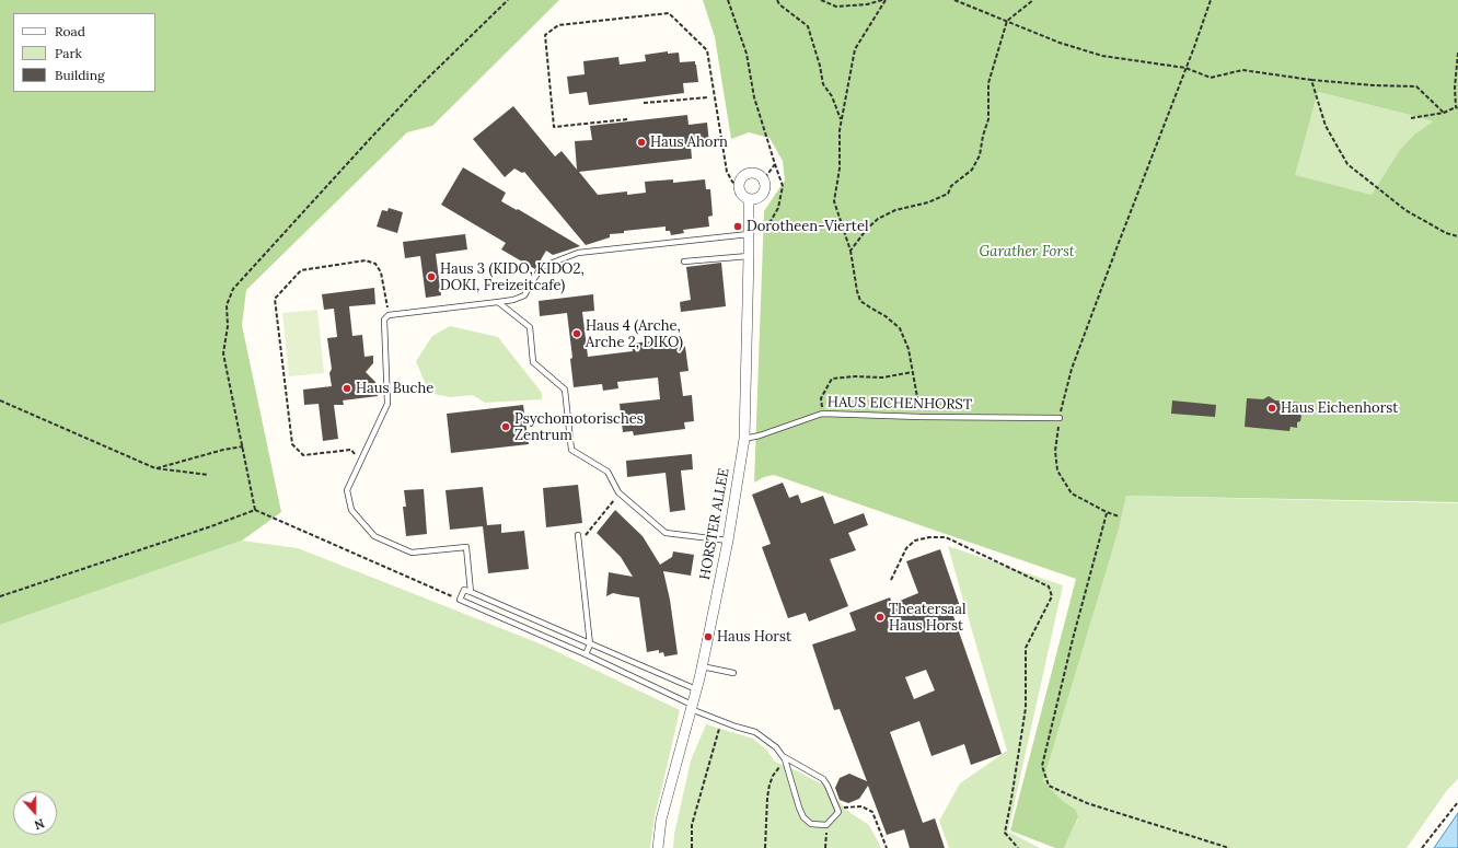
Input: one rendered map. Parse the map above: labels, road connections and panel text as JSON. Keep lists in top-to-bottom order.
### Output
{
  "streets": {
    "street": ["HORSTER ALLEE"],
    "lane": ["HAUS EICHENHORST"]
  },
  "crossings": [
    ["HAUS EICHENHORST", "HORSTER ALLEE"]
  ],
  "parks": ["Garather Forst"],
  "places": [
    "Haus Ahorn",
    "Dorotheen-Viertel",
    "Haus 3 (KIDO, KIDO2, DOKI, Freizeitcafe)",
    "Haus 4 (Arche, Arche 2, DIKO)",
    "Haus Buche",
    "Haus Eichenhorst",
    "Psychomotorisches Zentrum",
    "Theatersaal Haus Horst",
    "Haus Horst"
  ],
  "legend": ["Road", "Park", "Building"],
  "north": "bottom"
}
